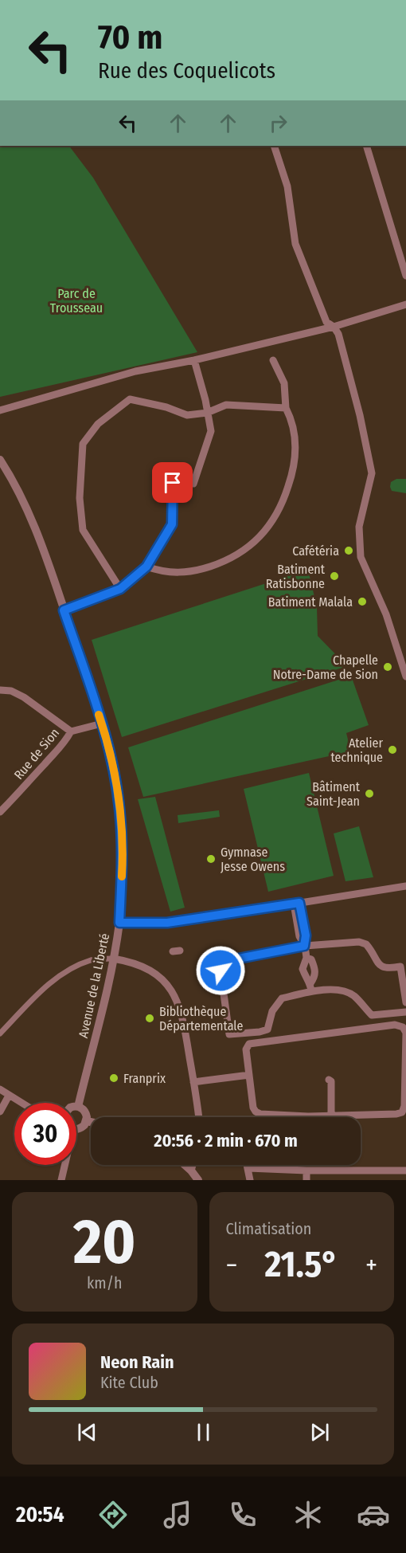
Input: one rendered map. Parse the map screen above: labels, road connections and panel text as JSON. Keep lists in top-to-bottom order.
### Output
{
  "streets": {
    "street": ["Rue de Sion", "Avenue de la Liberté"]
  },
  "parks": ["Parc de Trousseau"],
  "places": [
    "Cafétéria",
    "Batiment Ratisbonne",
    "Batiment Malala",
    "Chapelle Notre-Dame de Sion",
    "Atelier technique",
    "Bâtiment Saint-Jean",
    "Gymnase Jesse Owens",
    "Bibliothèque Départementale",
    "Franprix"
  ],
  "page": {
    "turn": ["70 m", "Rue des Coquelicots"],
    "limit": "30",
    "trip": "20:56 · 2 min · 670 m",
    "tile": [
      ["20", "km/h"],
      "Climatisation"
    ],
    "heat": ["−", "21.5°", "+"],
    "song": ["Neon Rain", "Kite Club"],
    "tabs": "20:54"
  }
}
